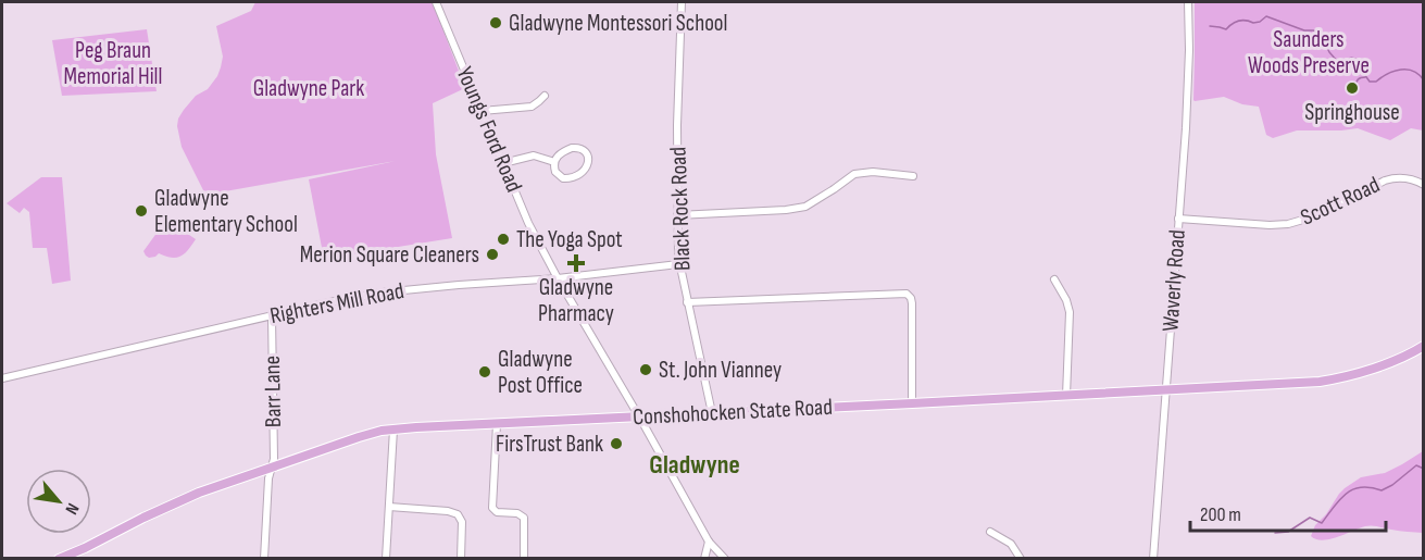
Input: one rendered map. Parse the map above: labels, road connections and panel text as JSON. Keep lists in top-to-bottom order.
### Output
{
  "streets": {
    "main road": ["Conshohocken State Road"],
    "street": [
      "Youngs Ford Road",
      "Scott Road",
      "Black Rock Road",
      "Waverly Road",
      "Righters Mill Road",
      "Barr Lane"
    ]
  },
  "crossings": [
    ["Youngs Ford Road", "Righters Mill Road"],
    ["Youngs Ford Road", "Conshohocken State Road"],
    ["Scott Road", "Waverly Road"],
    ["Black Rock Road", "Righters Mill Road"],
    ["Black Rock Road", "Conshohocken State Road"],
    ["Waverly Road", "Conshohocken State Road"],
    ["Righters Mill Road", "Barr Lane"],
    ["Barr Lane", "Conshohocken State Road"]
  ],
  "districts": ["Gladwyne"],
  "parks": ["Saunders Woods Preserve", "Peg Braun Memorial Hill", "Gladwyne Park"],
  "places": {
    "other": [
      "Gladwyne Montessori School",
      "Springhouse",
      "Gladwyne Elementary School",
      "The Yoga Spot",
      "Merion Square Cleaners",
      "St. John Vianney",
      "Gladwyne Post Office",
      "FirsTrust Bank"
    ],
    "health": ["Gladwyne Pharmacy"]
  },
  "scale_bar": "200 m",
  "north": "bottom right"
}
